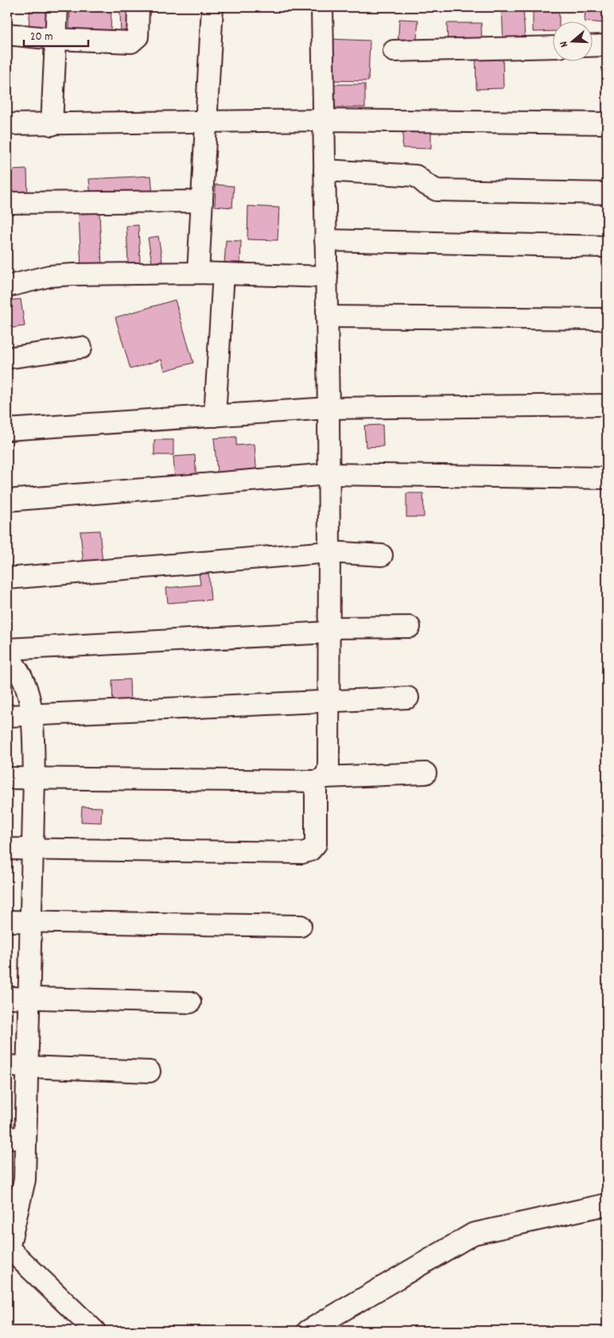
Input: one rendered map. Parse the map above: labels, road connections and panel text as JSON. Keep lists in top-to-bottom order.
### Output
{
  "scale_bar": "20 m",
  "north": "left"
}
